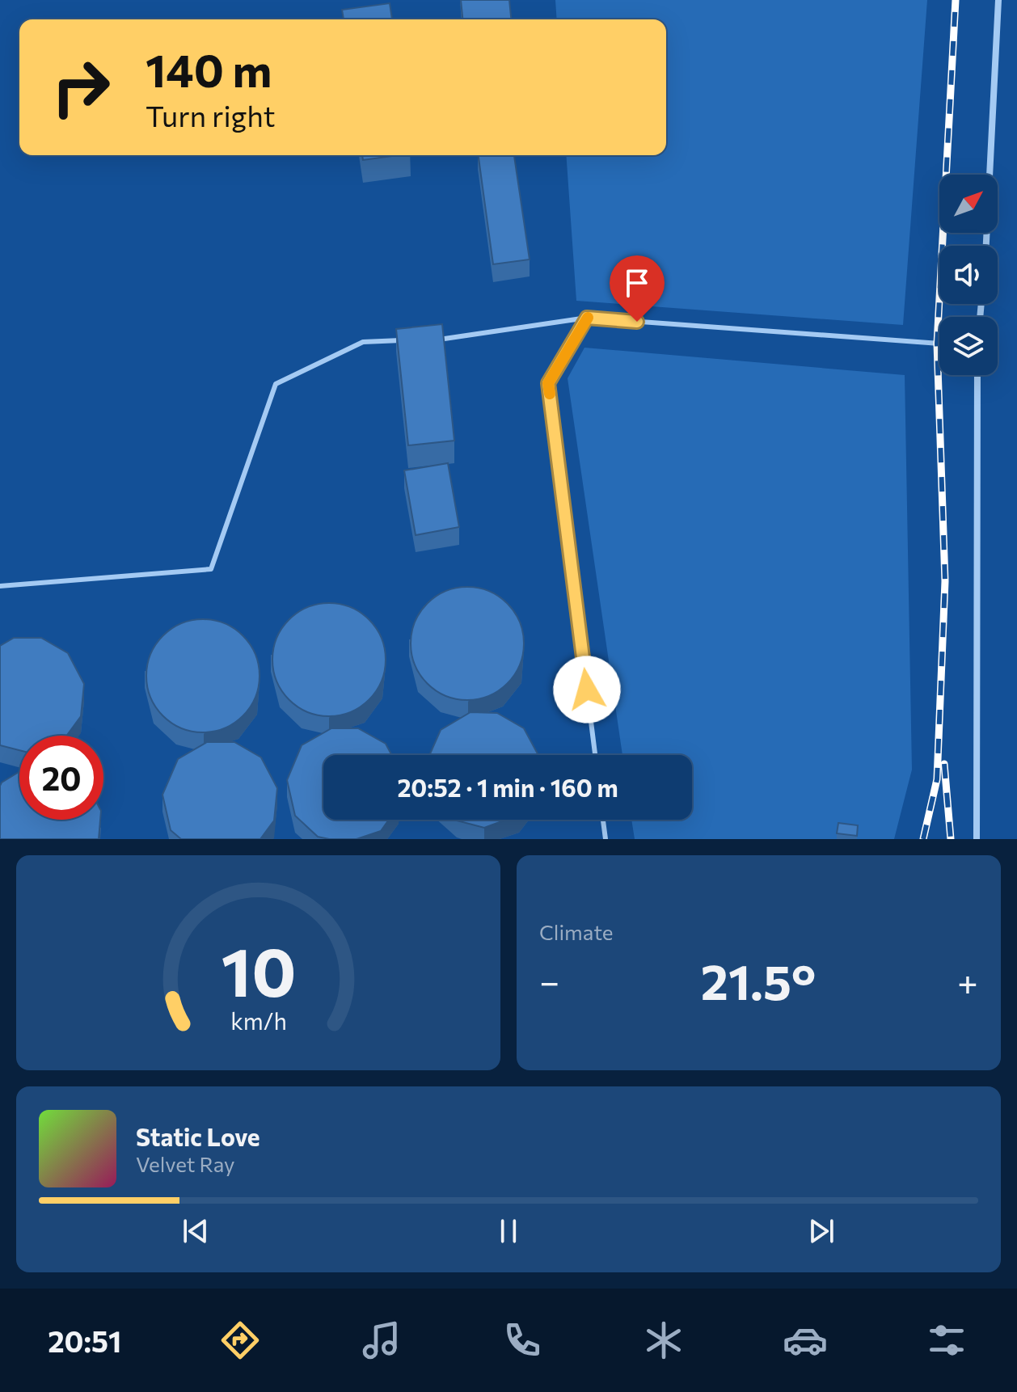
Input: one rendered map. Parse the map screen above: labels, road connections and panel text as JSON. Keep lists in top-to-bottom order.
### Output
{
  "north": "top right",
  "page": {
    "turn": ["140 m", "Turn right"],
    "limit": "20",
    "trip": "20:52 · 1 min · 160 m",
    "tile": "Climate",
    "heat": ["−", "21.5°", "+"],
    "song": ["Static Love", "Velvet Ray"],
    "tabs": "20:51",
    "gauge": ["10", "km/h"]
  }
}
